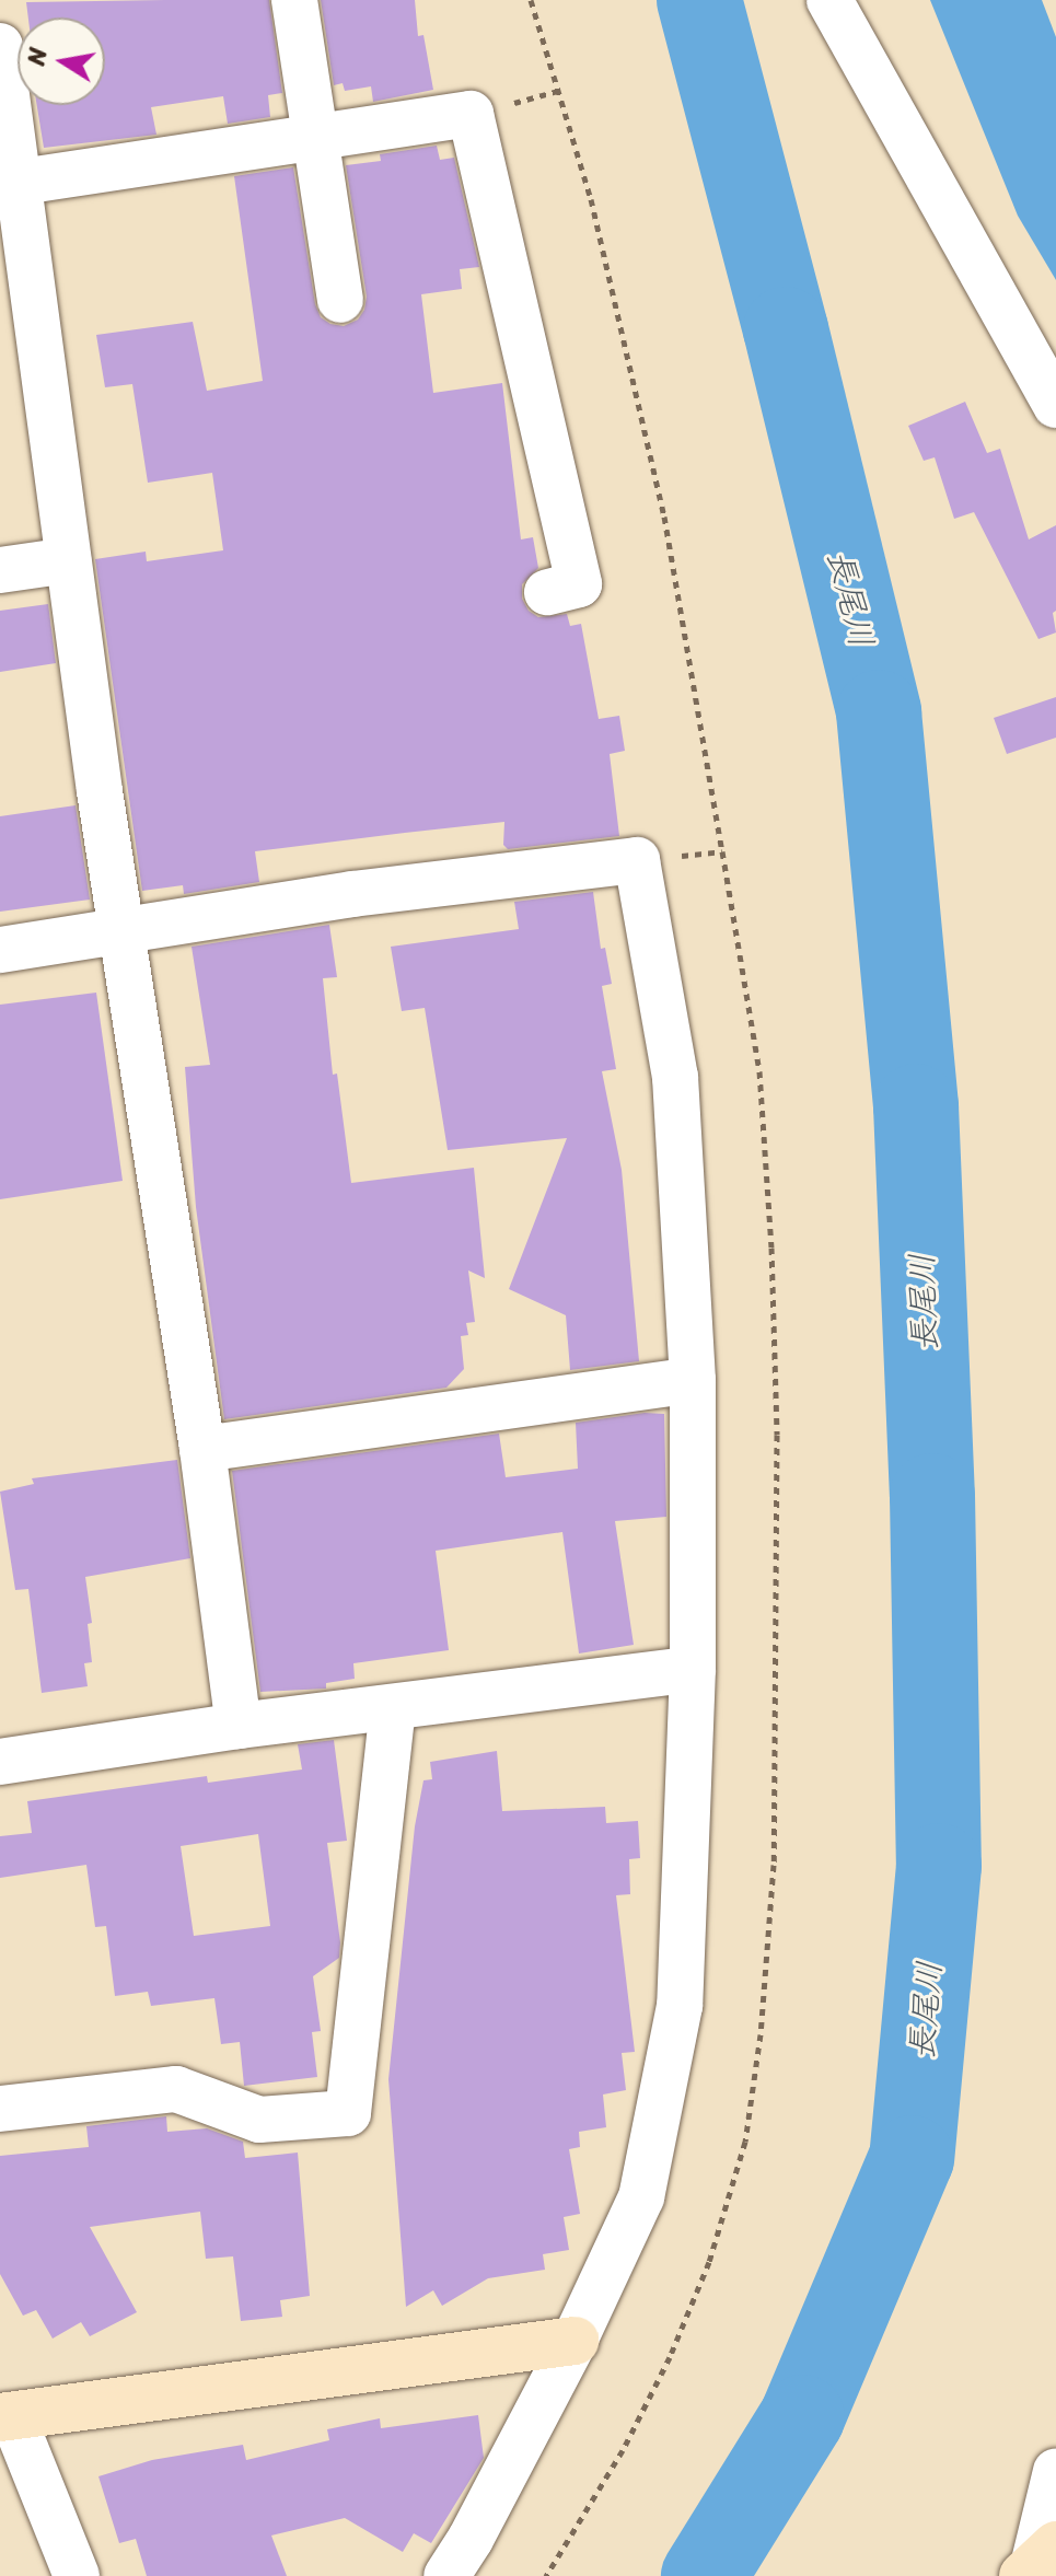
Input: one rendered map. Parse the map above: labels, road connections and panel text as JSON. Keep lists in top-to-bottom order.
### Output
{
  "water": ["長尾川"],
  "north": "left"
}
